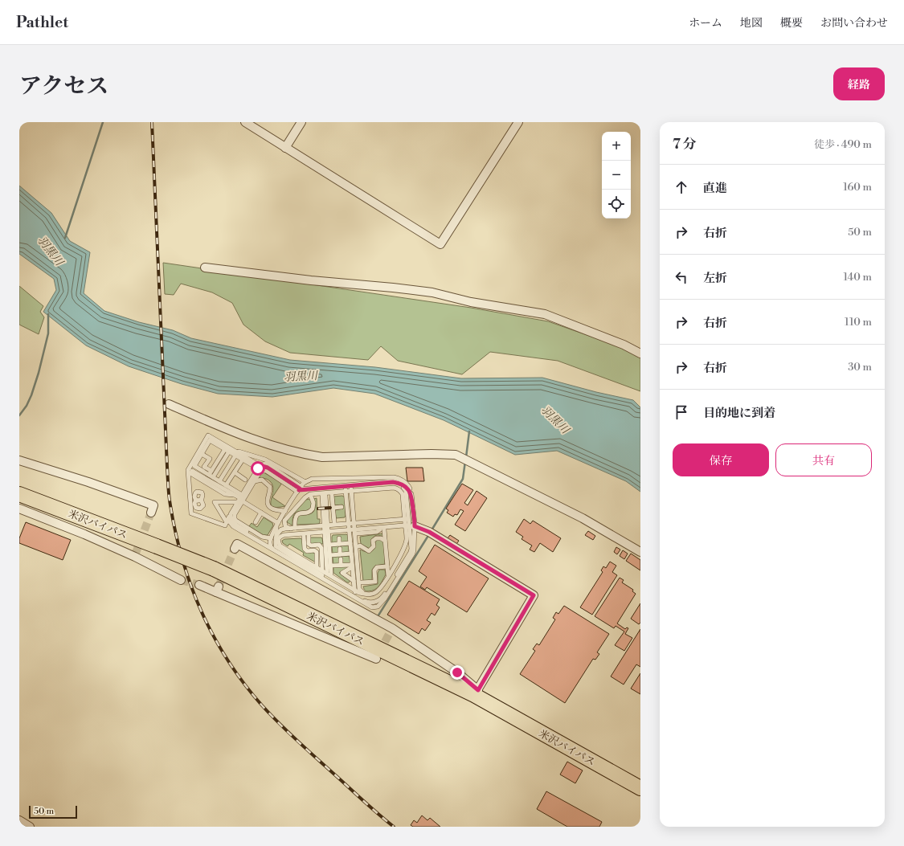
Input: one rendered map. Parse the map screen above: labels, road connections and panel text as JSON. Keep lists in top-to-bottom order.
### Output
{
  "streets": {
    "highway": ["米沢バイパス"]
  },
  "water": ["羽黒川"],
  "scale_bar": "50 m",
  "page": {
    "header": "Pathlet",
    "nav": [
      "ホーム",
      "地図",
      "概要",
      "お問い合わせ"
    ],
    "title": "アクセス",
    "buttons": [
      "経路",
      ["保存", "共有"]
    ],
    "heading": ["7 分", "徒歩 · 490 m"],
    "map_buttons": ["+", "−"],
    "list": [
      ["直進", "160 m"],
      ["右折", "50 m"],
      ["左折", "140 m"],
      ["右折", "110 m"],
      ["右折", "30 m"],
      "目的地に到着"
    ],
    "scale": "50 m"
  }
}
